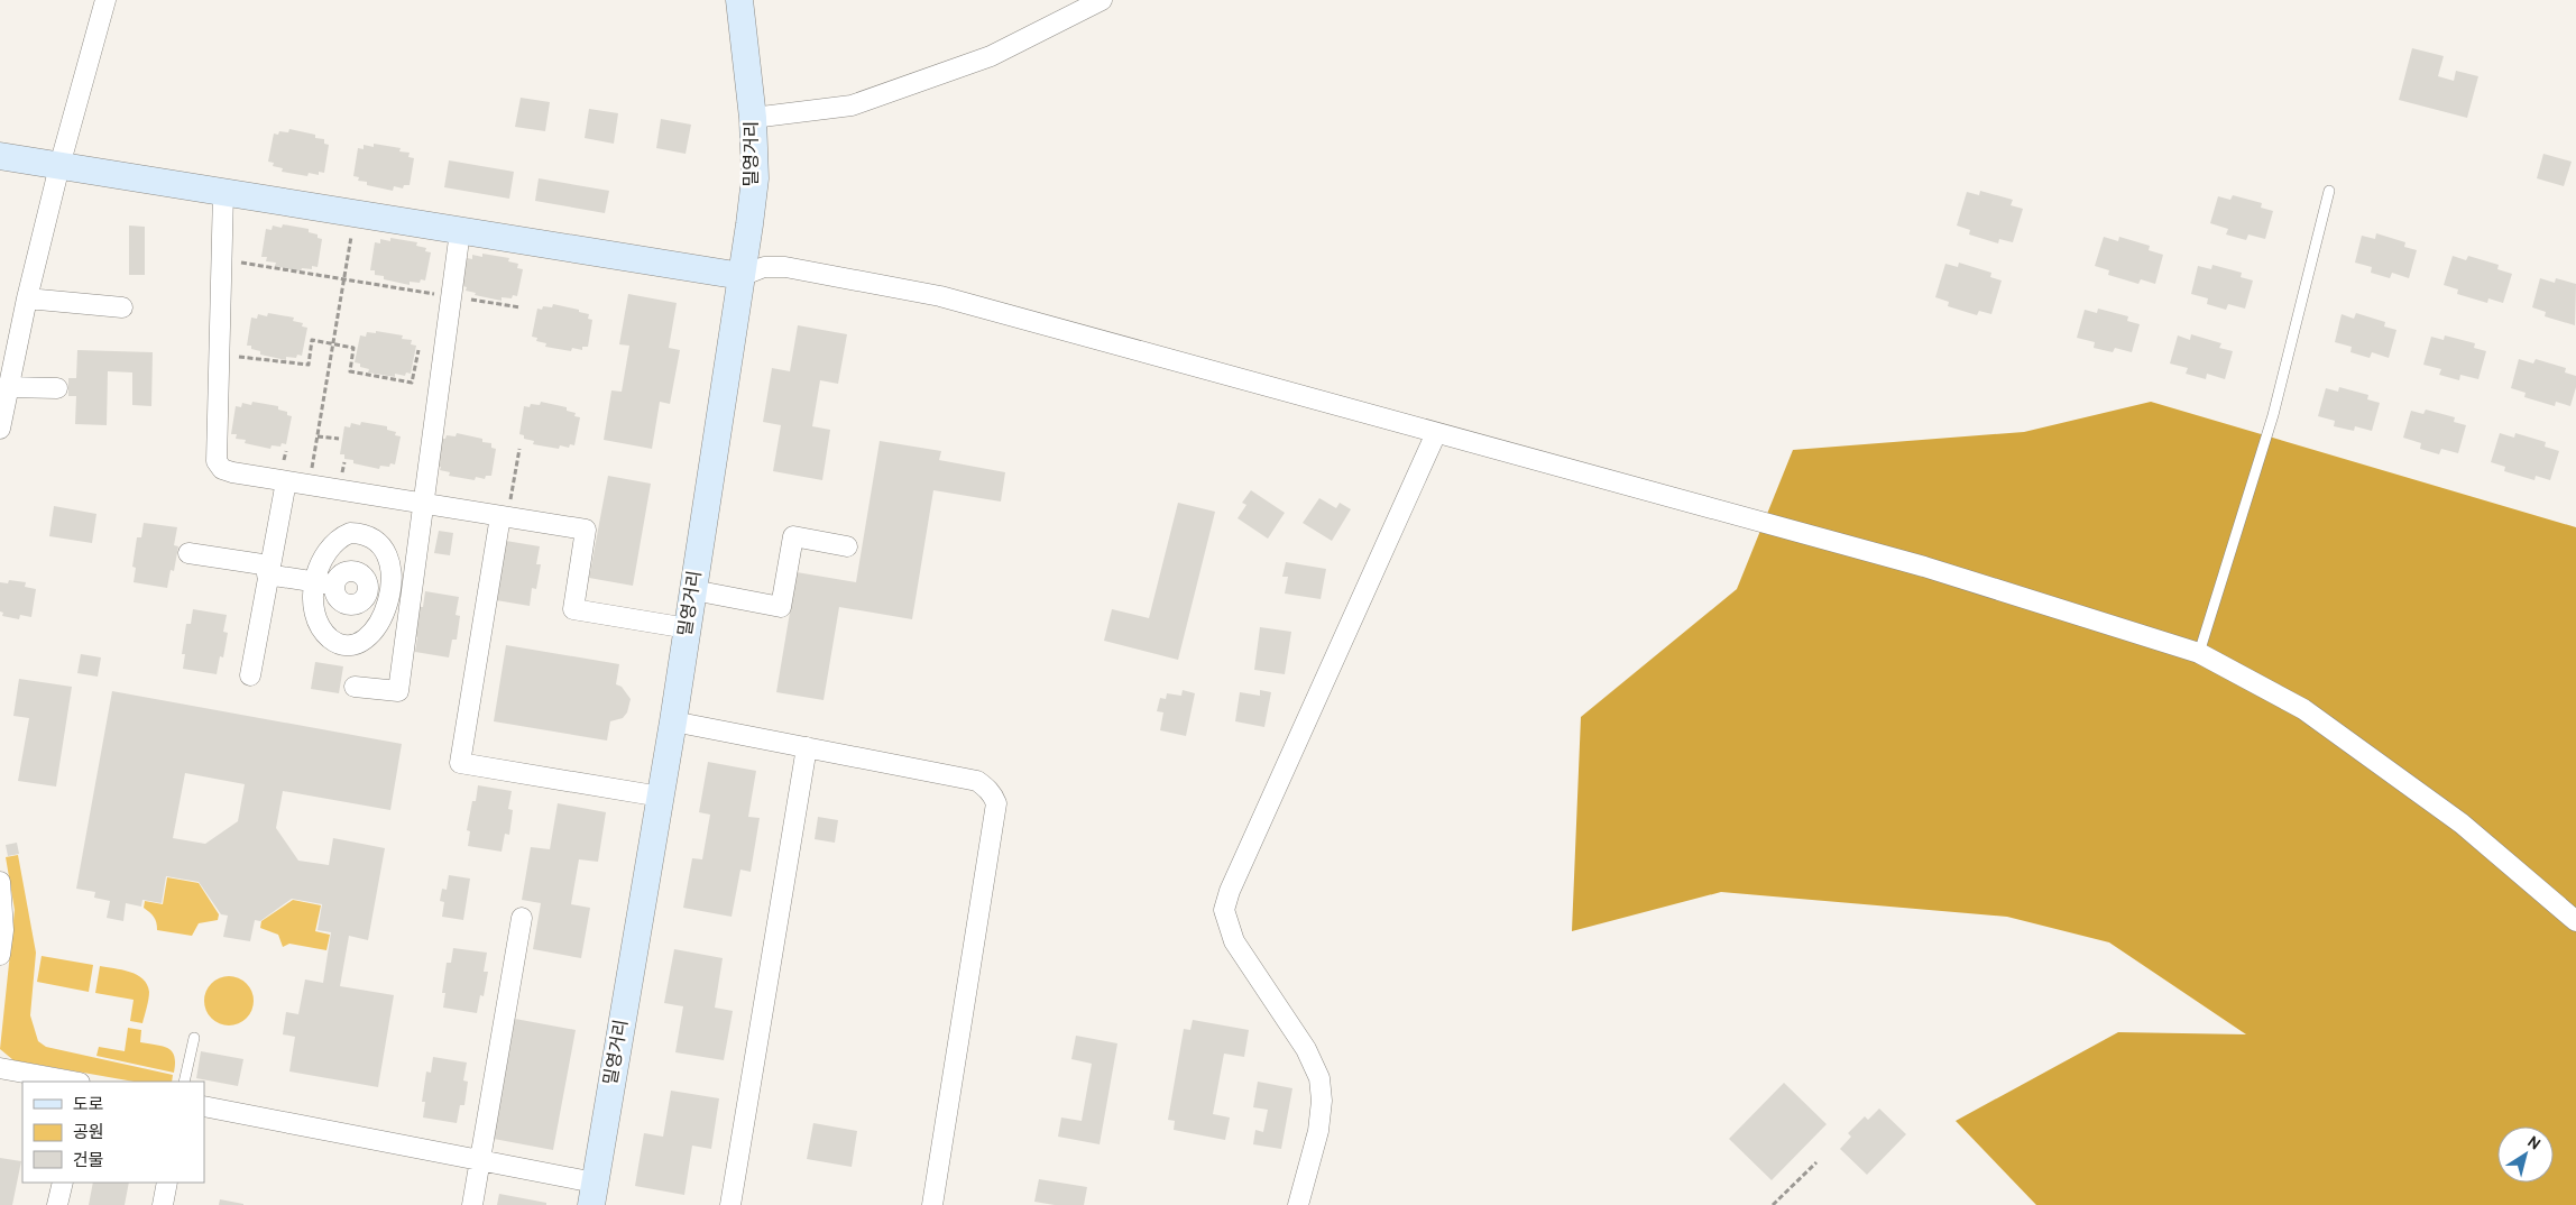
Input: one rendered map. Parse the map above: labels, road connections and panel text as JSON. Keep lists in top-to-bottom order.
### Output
{
  "streets": {
    "main road": ["밀영거리"]
  },
  "legend": ["도로", "공원", "건물"],
  "north": "top right"
}
